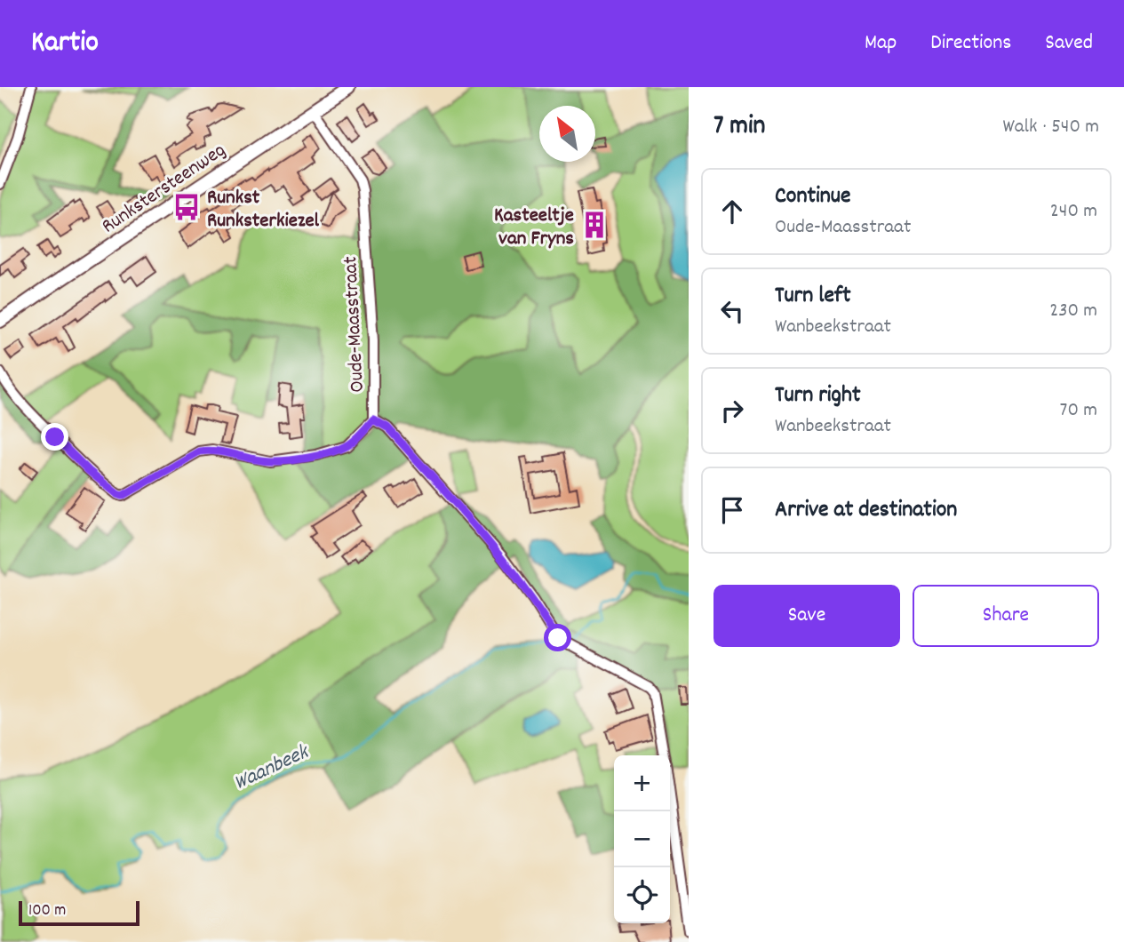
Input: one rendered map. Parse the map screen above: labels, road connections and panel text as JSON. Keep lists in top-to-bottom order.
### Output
{
  "streets": {
    "street": ["Runkstersteenweg", "Oude-Maasstraat"]
  },
  "crossings": [
    ["Runkstersteenweg", "Oude-Maasstraat"]
  ],
  "water": ["Waanbeek"],
  "places": {
    "bus stop": ["Runkst Runksterkiezel"],
    "building": ["Kasteeltje van Fryns"]
  },
  "scale_bar": "100 m",
  "north": "top left",
  "page": {
    "header": "Kartio",
    "nav": ["Map", "Directions", "Saved"],
    "heading": ["7 min", "Walk · 540 m"],
    "list": [
      ["Continue", "Oude-Maasstraat", "240 m"],
      ["Turn left", "Wanbeekstraat", "230 m"],
      ["Turn right", "Wanbeekstraat", "70 m"],
      "Arrive at destination"
    ],
    "buttons": ["Save", "Share"],
    "map_buttons": ["+", "−"],
    "scale": "100 m"
  }
}
